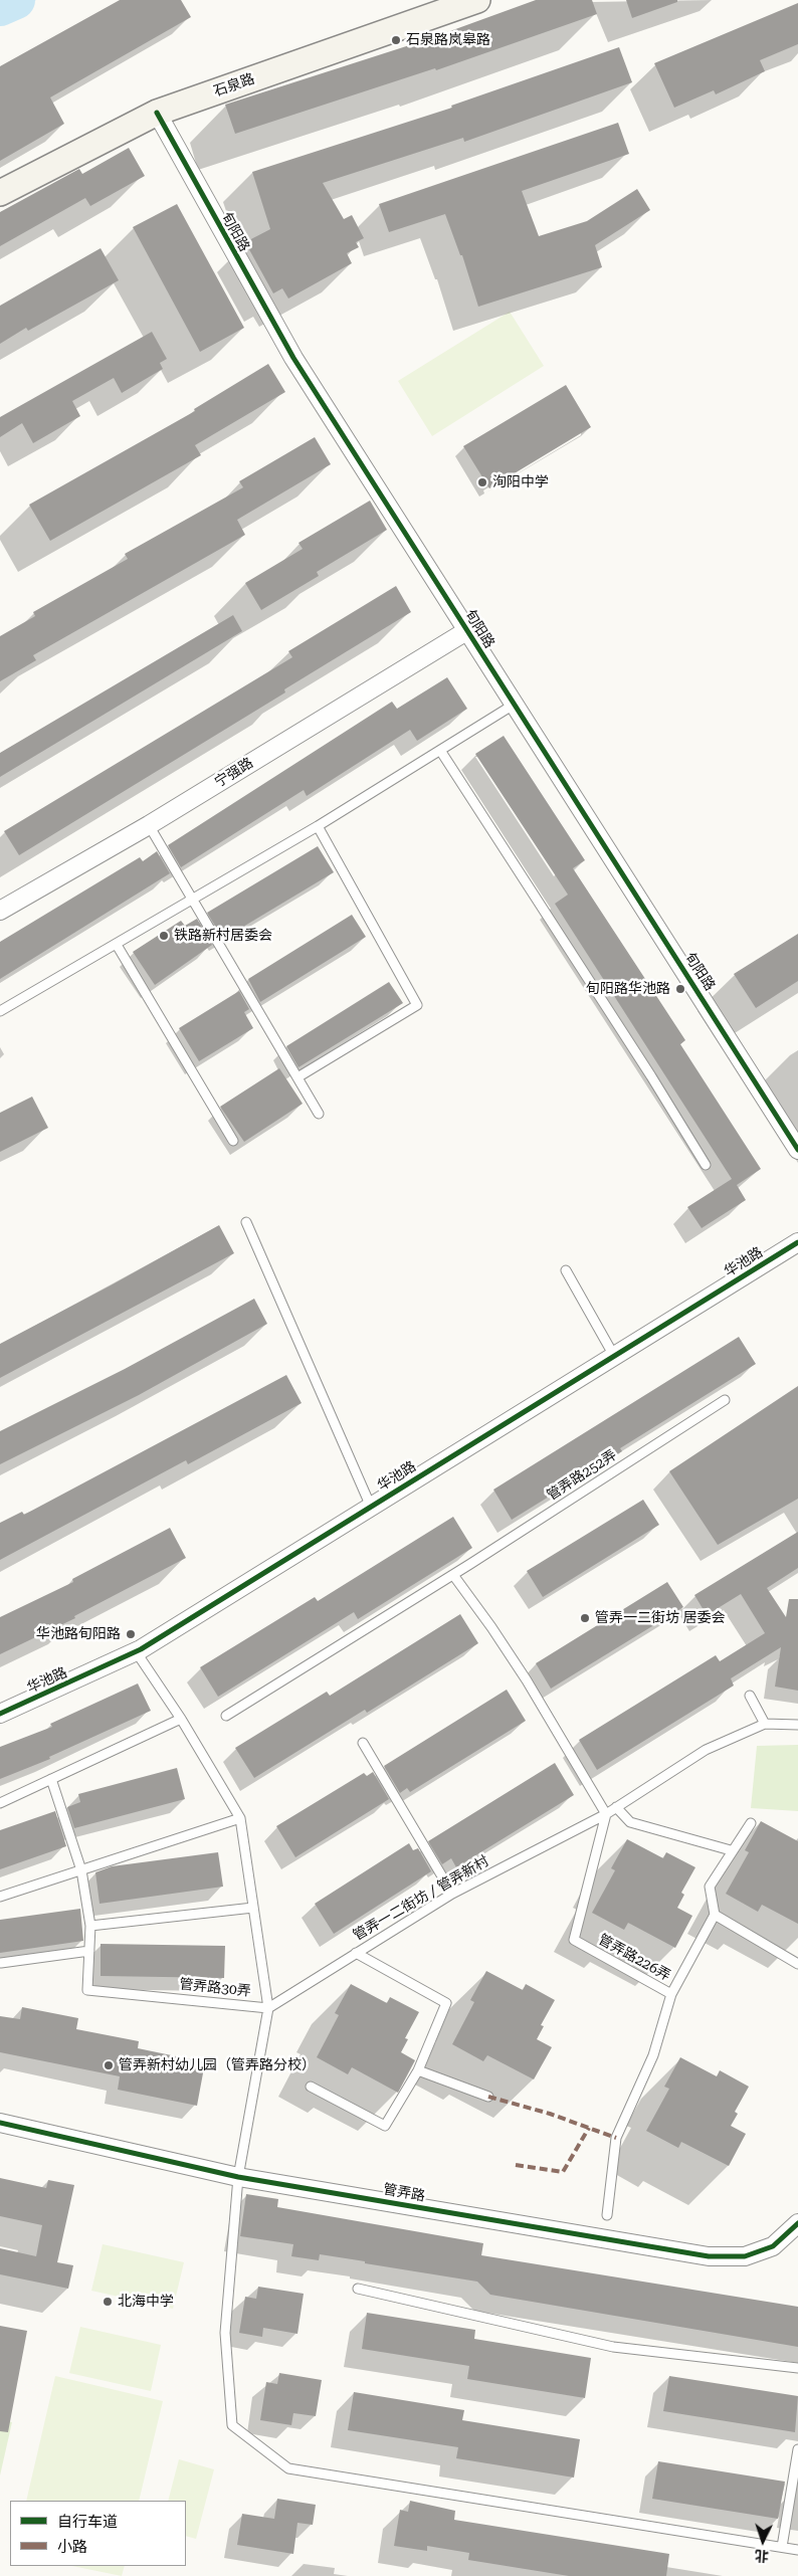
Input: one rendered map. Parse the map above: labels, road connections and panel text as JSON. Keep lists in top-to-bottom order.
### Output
{
  "streets": {
    "street": [
      "石泉路",
      "旬阳路",
      "宁强路",
      "华池路",
      "管弄路"
    ],
    "lane": [
      "管弄路252弄",
      "管弄一二街坊 / 管弄新村",
      "管弄路226弄",
      "管弄路30弄"
    ]
  },
  "crossings": [
    ["石泉路", "旬阳路"],
    ["旬阳路", "宁强路"],
    ["华池路", "管弄路30弄"],
    ["管弄一二街坊 / 管弄新村", "管弄路226弄"],
    ["管弄一二街坊 / 管弄新村", "管弄路30弄"]
  ],
  "places": [
    "石泉路岚皋路",
    "洵阳中学",
    "铁路新村居委会",
    "旬阳路华池路",
    "管弄一二街坊 居委会",
    "华池路旬阳路",
    "管弄新村幼儿园（管弄路分校）",
    "北海中学"
  ],
  "legend": ["自行车道", "小路"],
  "north": "bottom"
}
